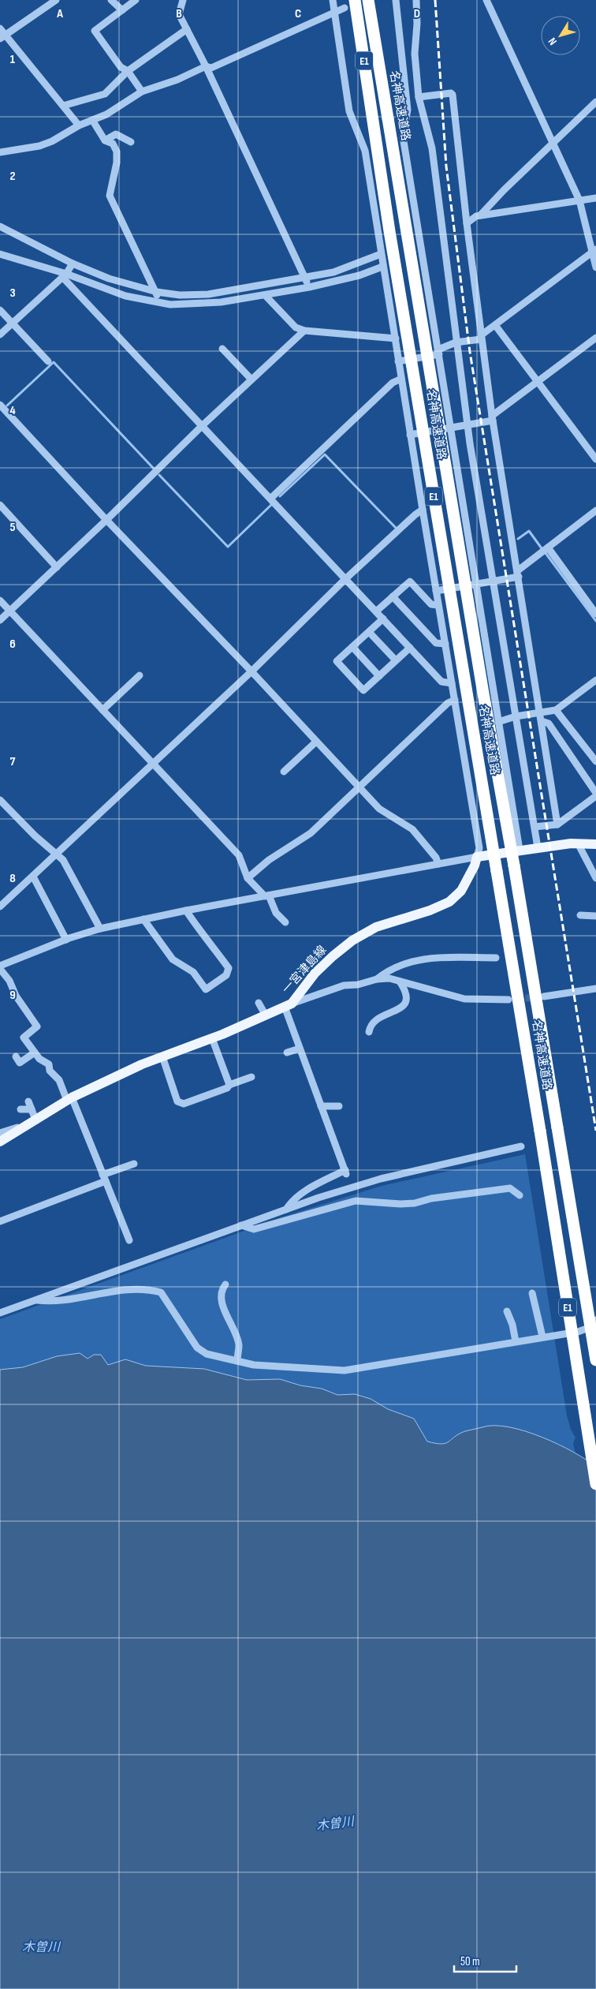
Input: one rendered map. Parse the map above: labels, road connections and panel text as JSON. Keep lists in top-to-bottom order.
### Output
{
  "streets": {
    "highway": ["E1", "名神高速道路"],
    "main road": ["一宮津島線"]
  },
  "water": ["木曽川"],
  "scale_bar": "50 m",
  "north": "bottom left",
  "grid": {
    "columns": [
      "A",
      "B",
      "C",
      "D"
    ],
    "rows": [
      "1",
      "2",
      "3",
      "4",
      "5",
      "6",
      "7",
      "8",
      "9"
    ]
  }
}
